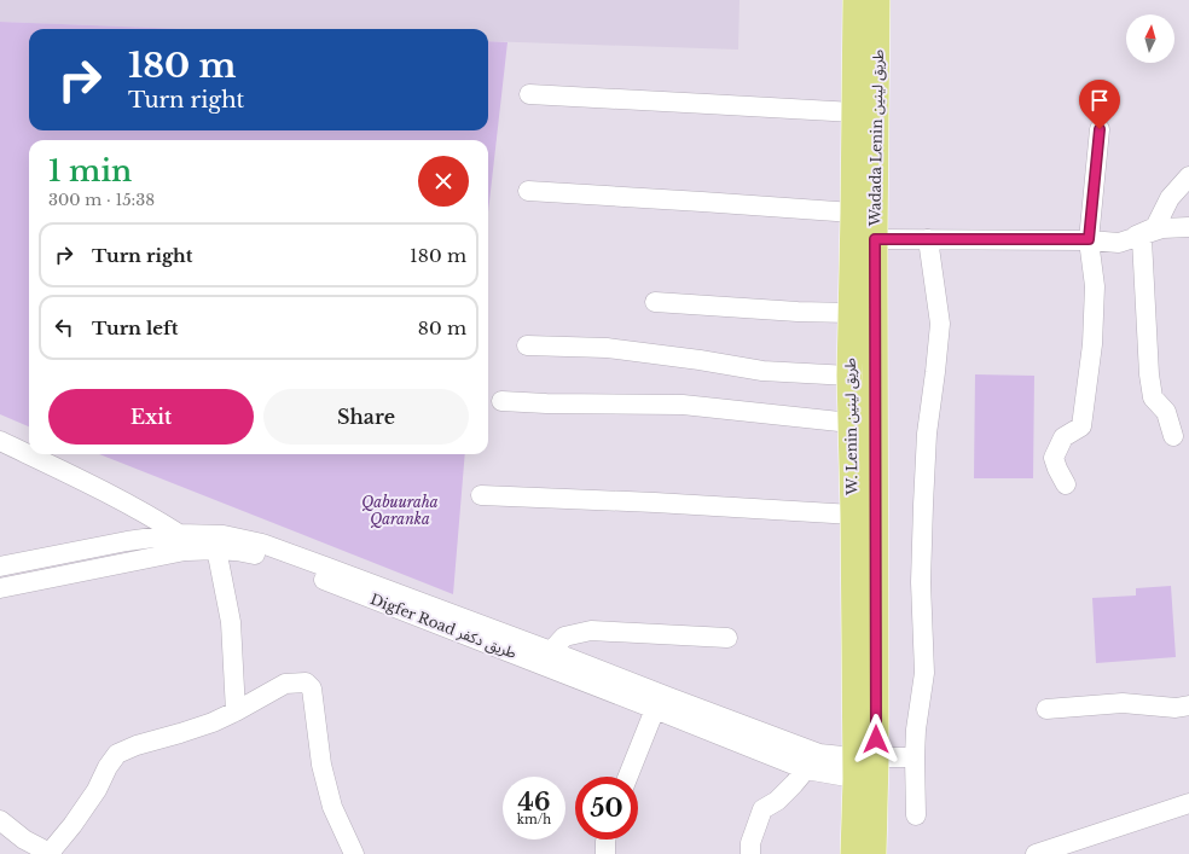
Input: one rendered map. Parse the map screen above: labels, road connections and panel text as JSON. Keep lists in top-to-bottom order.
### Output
{
  "streets": {
    "main road": ["Wadada Lenin طريق لينين", "W. Lenin طريق لينين"],
    "street": ["Digfer Road طريق دكفر"]
  },
  "crossings": [
    ["Wadada Lenin طريق لينين", "W. Lenin طريق لينين"],
    ["Wadada Lenin طريق لينين", "Digfer Road طريق دكفر"],
    ["W. Lenin طريق لينين", "Digfer Road طريق دكفر"]
  ],
  "parks": ["Qabuuraha Qaranka"],
  "north": "top",
  "page": {
    "turn": ["180 m", "Turn right"],
    "heading": ["1 min", "300 m · 15:38"],
    "list": [
      {
        "name": "Turn right",
        "value": "180 m"
      },
      {
        "name": "Turn left",
        "value": "80 m"
      }
    ],
    "buttons": ["Exit", "Share"],
    "speed": "46 km/h",
    "limit": "50"
  }
}
